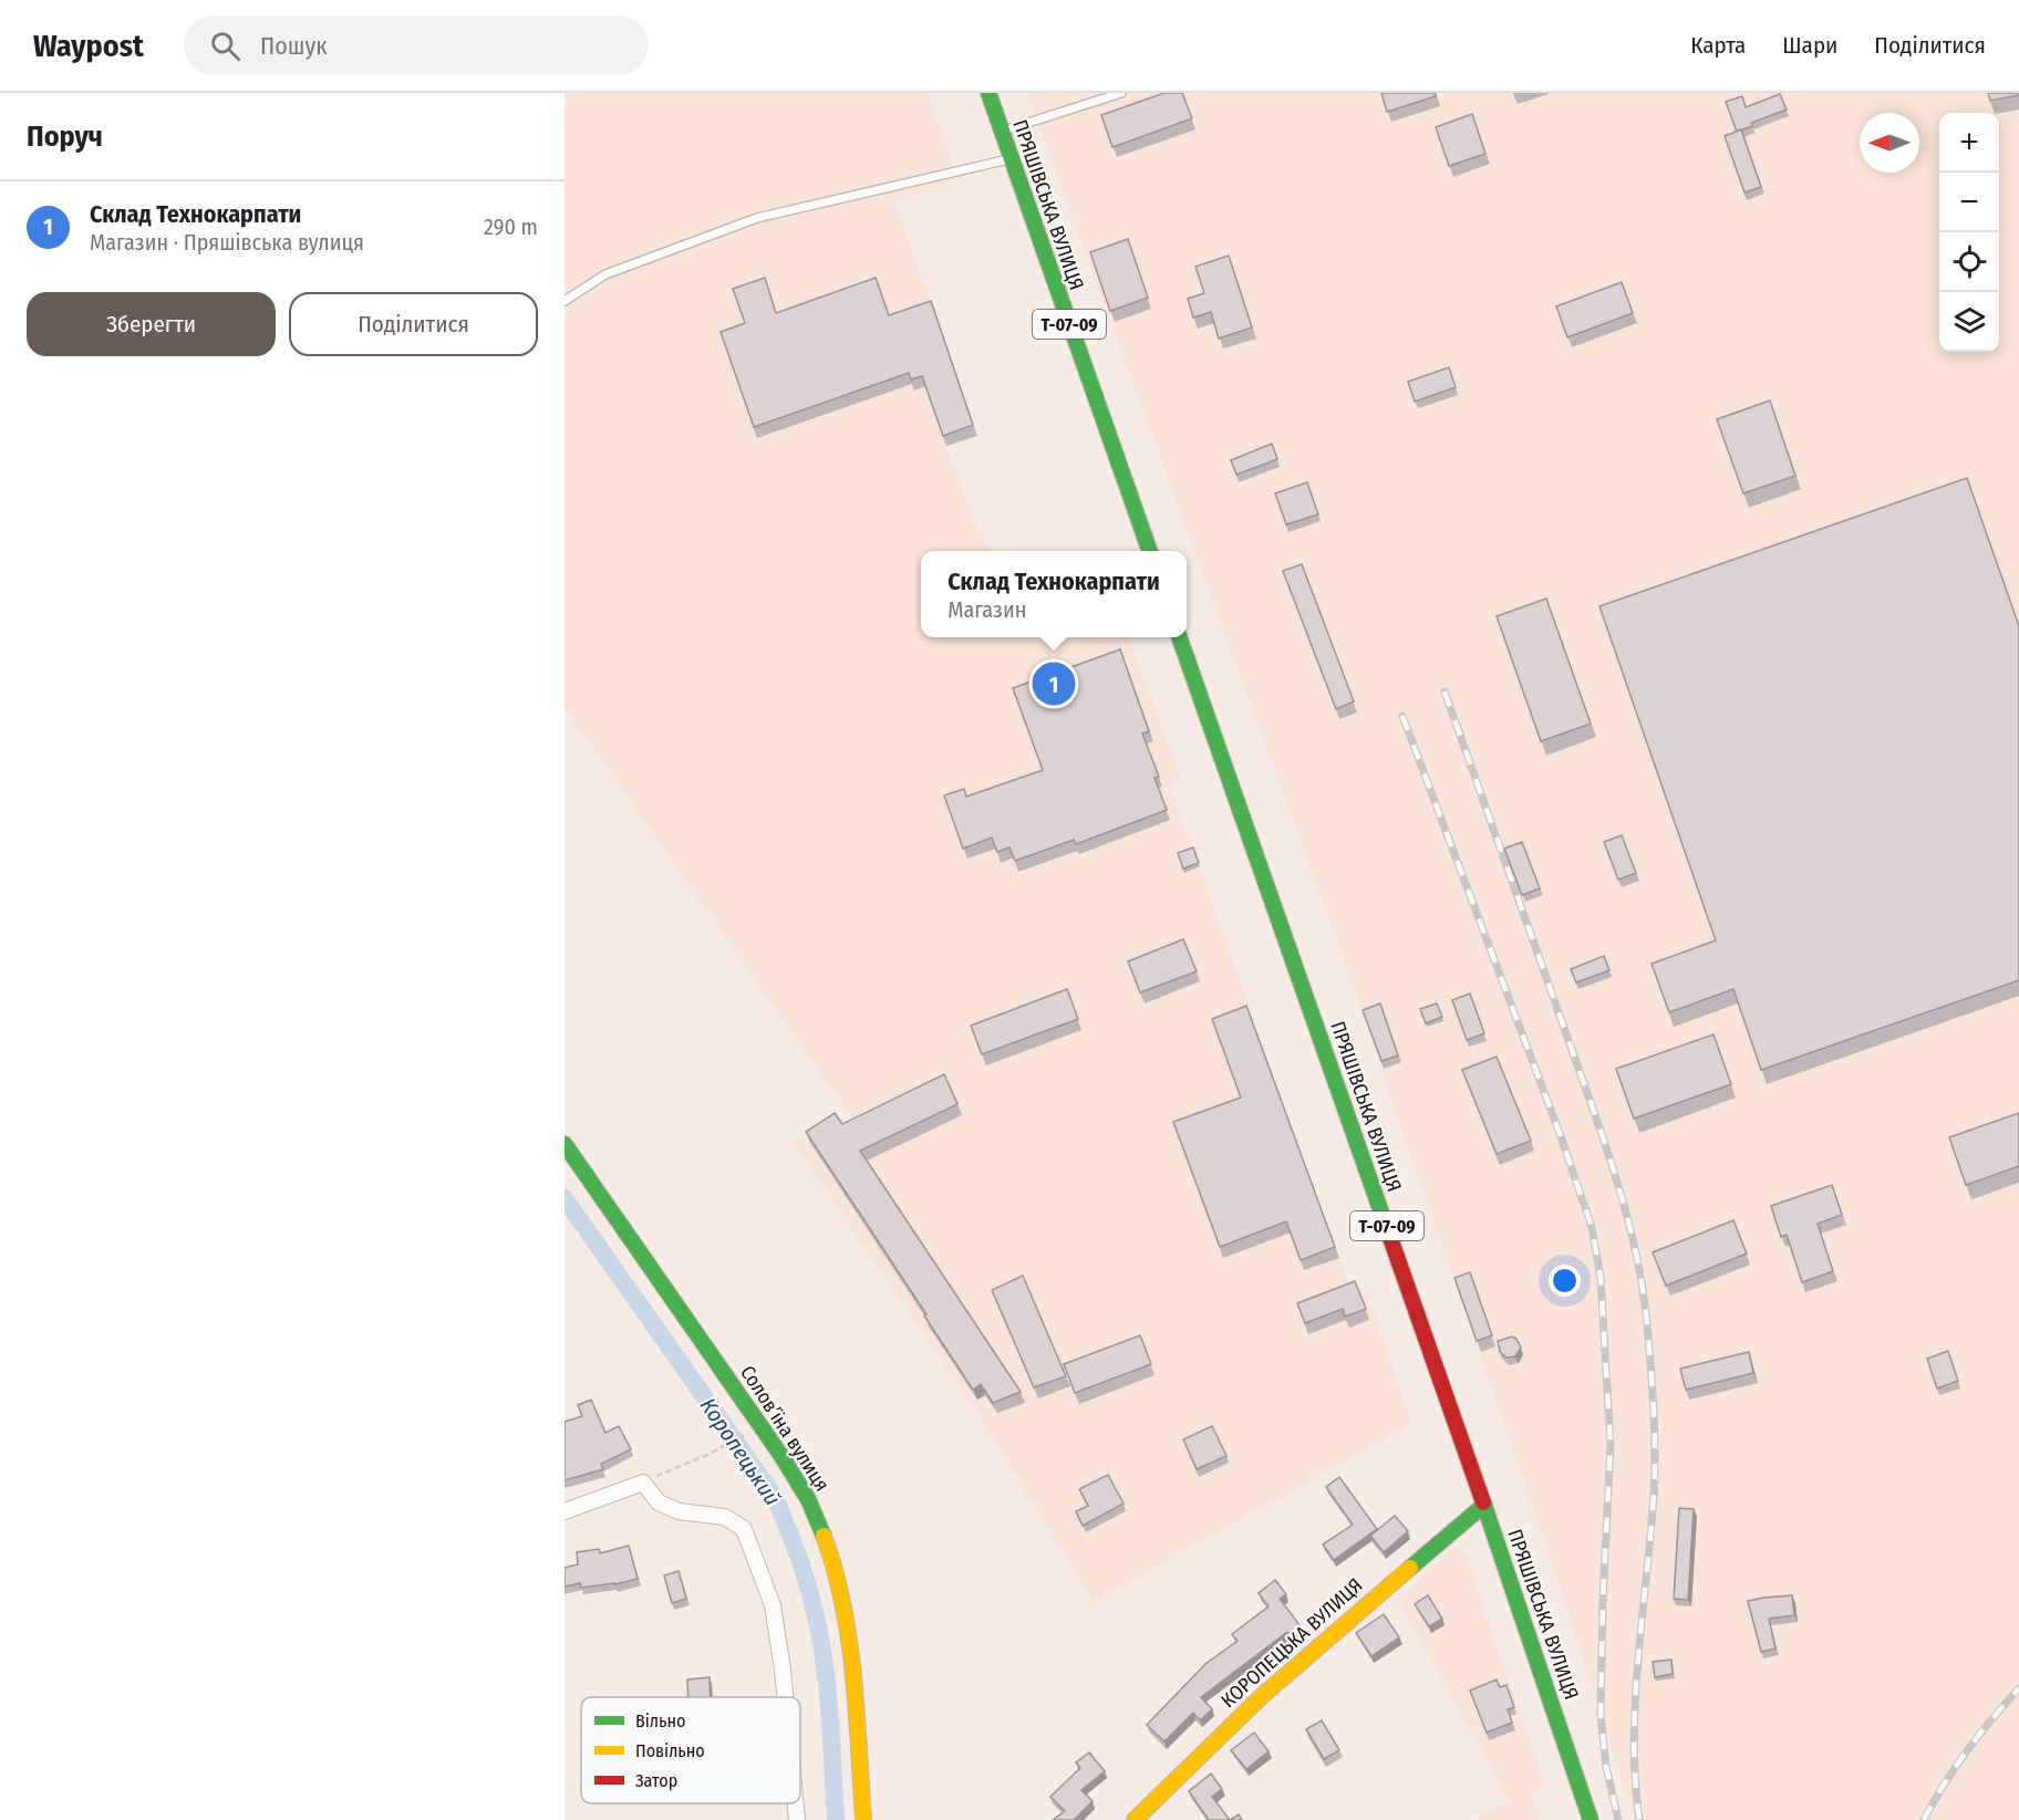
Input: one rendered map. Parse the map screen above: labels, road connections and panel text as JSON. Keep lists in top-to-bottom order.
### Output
{
  "streets": {
    "main road": [
      "ПРЯШІВСЬКА ВУЛИЦЯ",
      "Т-07-09",
      "Соловʼїна вулиця",
      "КОРОПЕЦЬКА ВУЛИЦЯ"
    ]
  },
  "crossings": [
    ["ПРЯШІВСЬКА ВУЛИЦЯ", "КОРОПЕЦЬКА ВУЛИЦЯ"]
  ],
  "water": ["Коропецький"],
  "legend": ["Вільно", "Повільно", "Затор"],
  "north": "left",
  "page": {
    "header": "Waypost",
    "search": "Пошук",
    "nav": ["Карта", "Шари", "Поділитися"],
    "heading": "Поруч",
    "map_buttons": ["+", "−"],
    "list": [
      {
        "mark": "1",
        "name": "Склад Технокарпати",
        "note": "Магазин · Пряшівська вулиця",
        "value": "290 m"
      }
    ],
    "buttons": ["Зберегти", "Поділитися"],
    "popup": ["Склад Технокарпати", "Магазин"],
    "pins": "1"
  }
}
